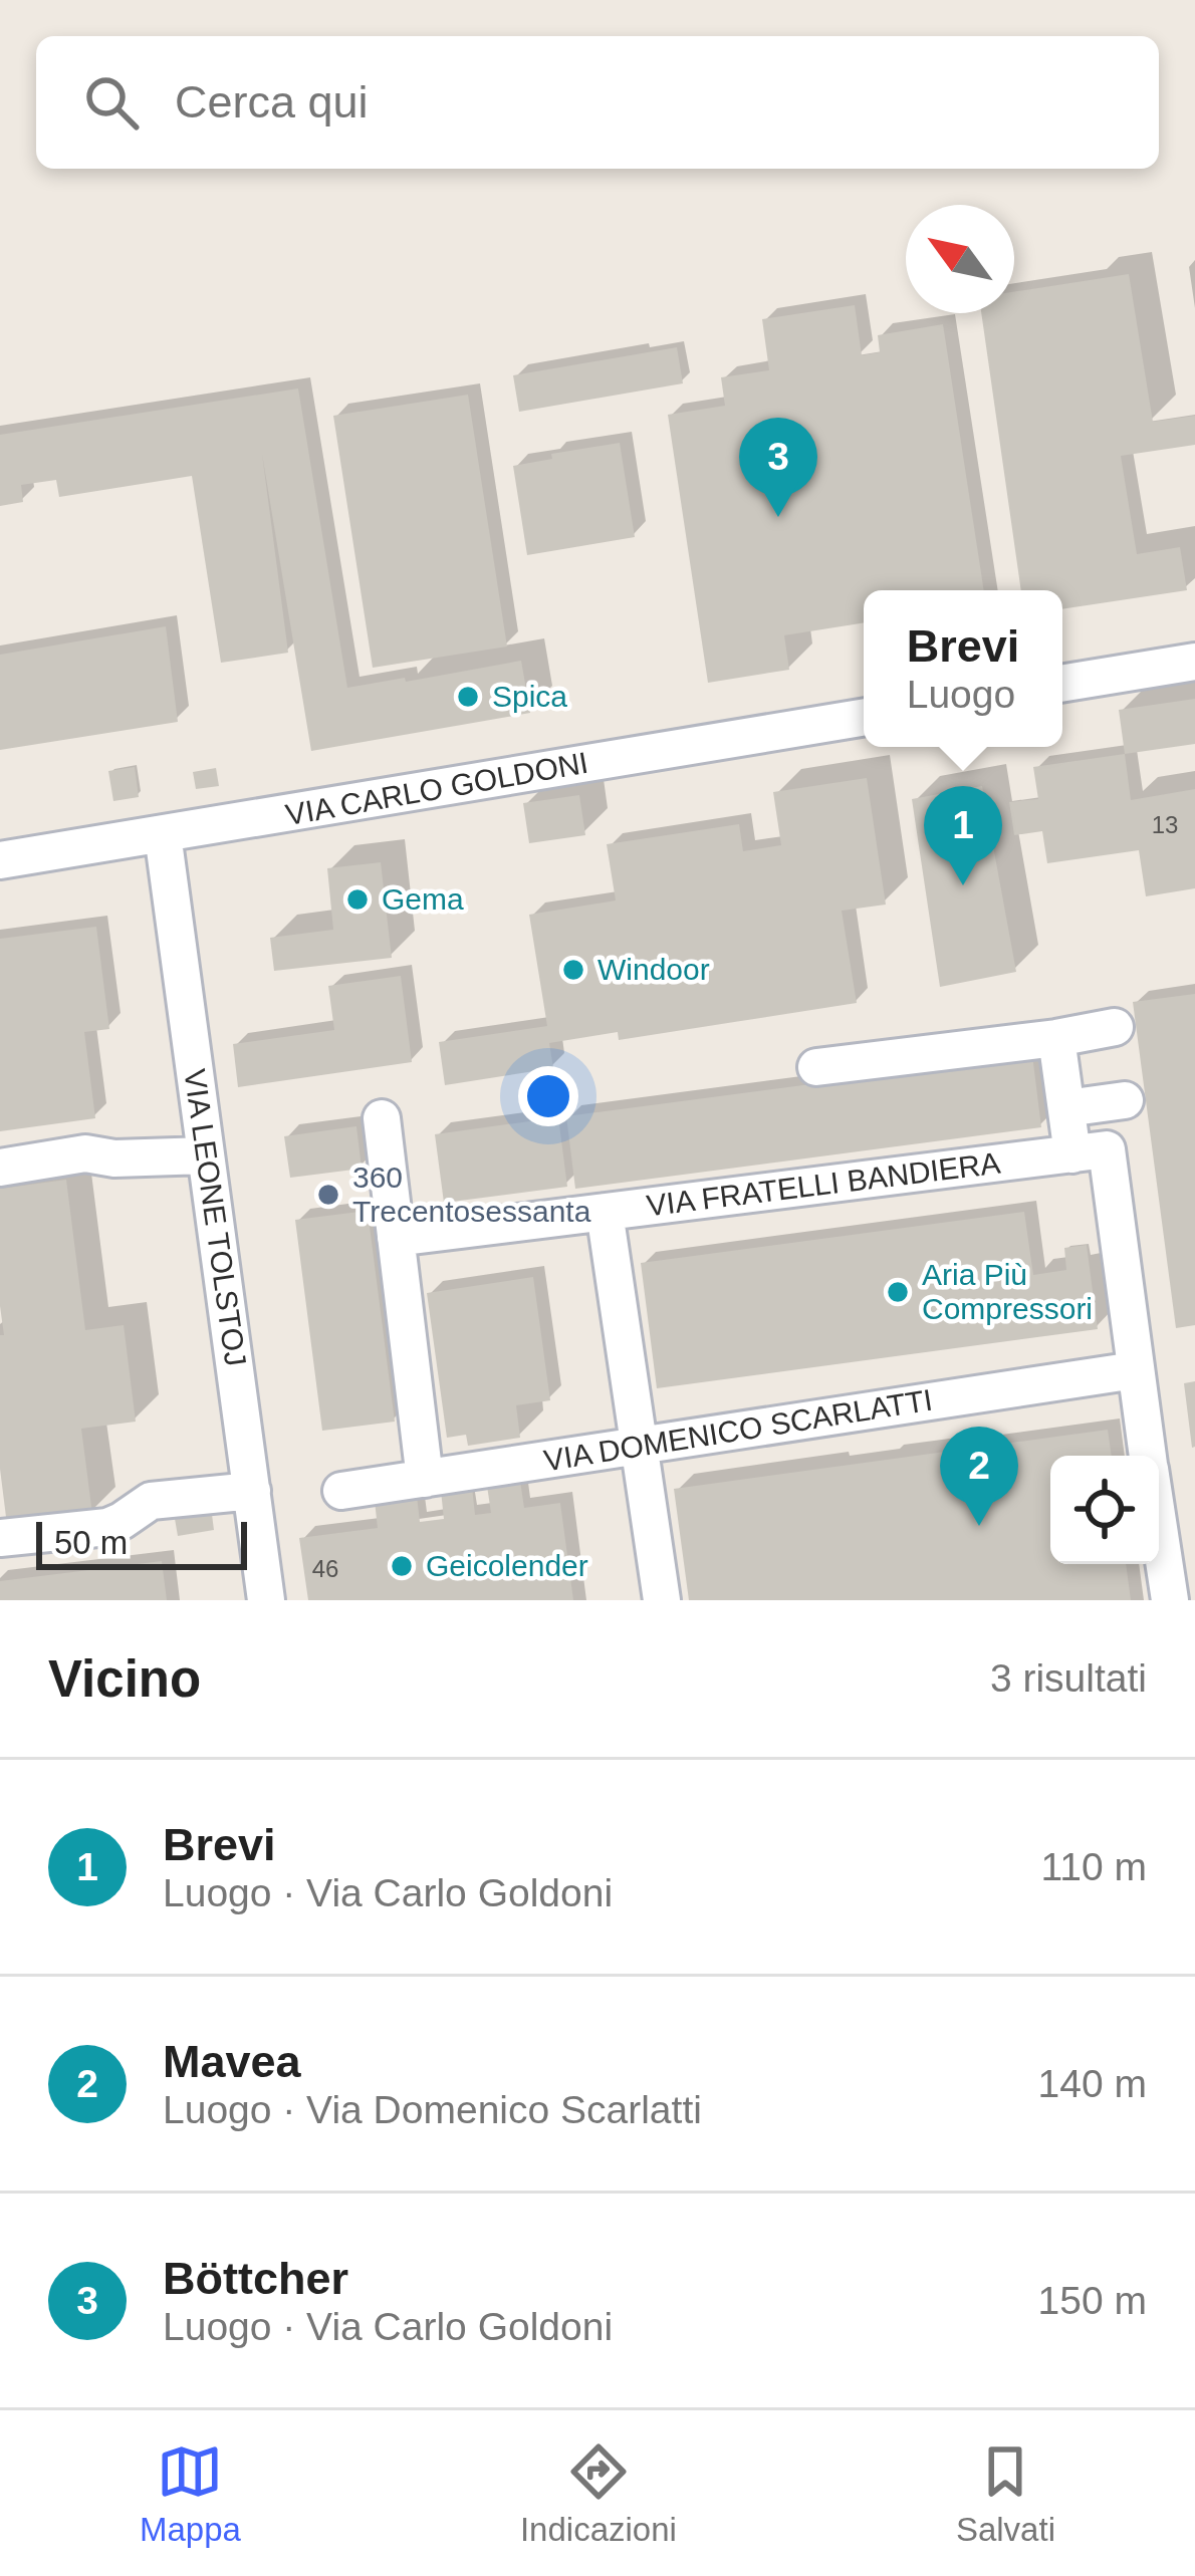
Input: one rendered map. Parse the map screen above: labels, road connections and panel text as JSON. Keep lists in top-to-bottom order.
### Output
{
  "streets": {
    "street": [
      "VIA CARLO GOLDONI",
      "VIA FRATELLI BANDIERA",
      "VIA LEONE TOLSTOJ",
      "VIA DOMENICO SCARLATTI"
    ]
  },
  "crossings": [
    ["VIA CARLO GOLDONI", "VIA LEONE TOLSTOJ"]
  ],
  "places": [
    "Spica",
    "Gema",
    "Windoor",
    "360 Trecentosessanta",
    "Aria Più Compressori",
    "Geicolender"
  ],
  "house_numbers": ["13", "46"],
  "scale_bar": "50 m",
  "north": "top left",
  "page": {
    "search": "Cerca qui",
    "pins": ["3", "1", "2"],
    "popup": ["Brevi", "Luogo"],
    "scale": "50 m",
    "heading": ["Vicino", "3 risultati"],
    "list": [
      {
        "mark": "1",
        "name": "Brevi",
        "note": "Luogo · Via Carlo Goldoni",
        "value": "110 m"
      },
      {
        "mark": "2",
        "name": "Mavea",
        "note": "Luogo · Via Domenico Scarlatti",
        "value": "140 m"
      },
      {
        "mark": "3",
        "name": "Böttcher",
        "note": "Luogo · Via Carlo Goldoni",
        "value": "150 m"
      }
    ],
    "nav": ["Mappa", "Indicazioni", "Salvati"]
  }
}
